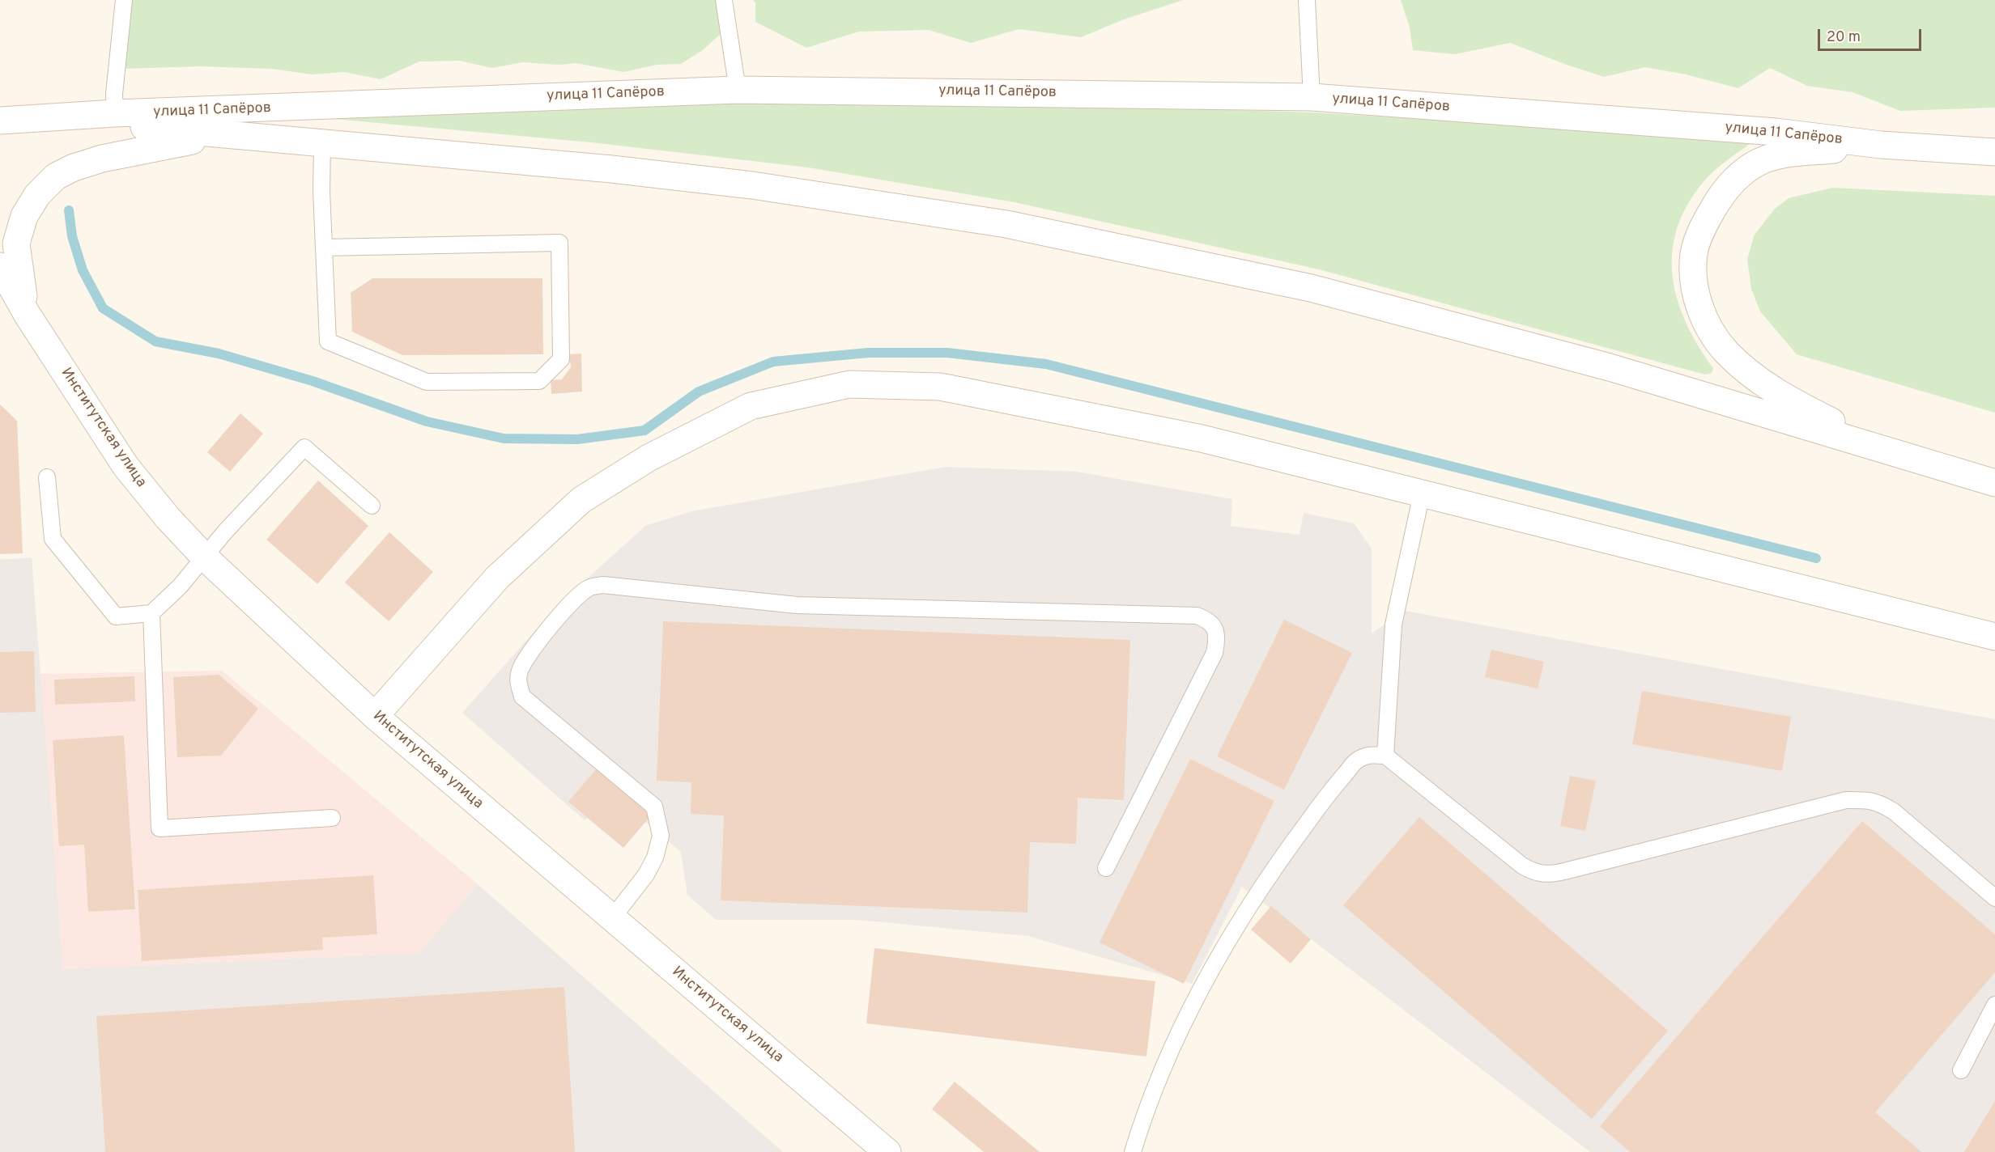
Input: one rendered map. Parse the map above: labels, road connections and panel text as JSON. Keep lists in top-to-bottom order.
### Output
{
  "streets": {
    "street": ["улица 11 Сапёров", "Институтская улица"]
  },
  "scale_bar": "20 m"
}
